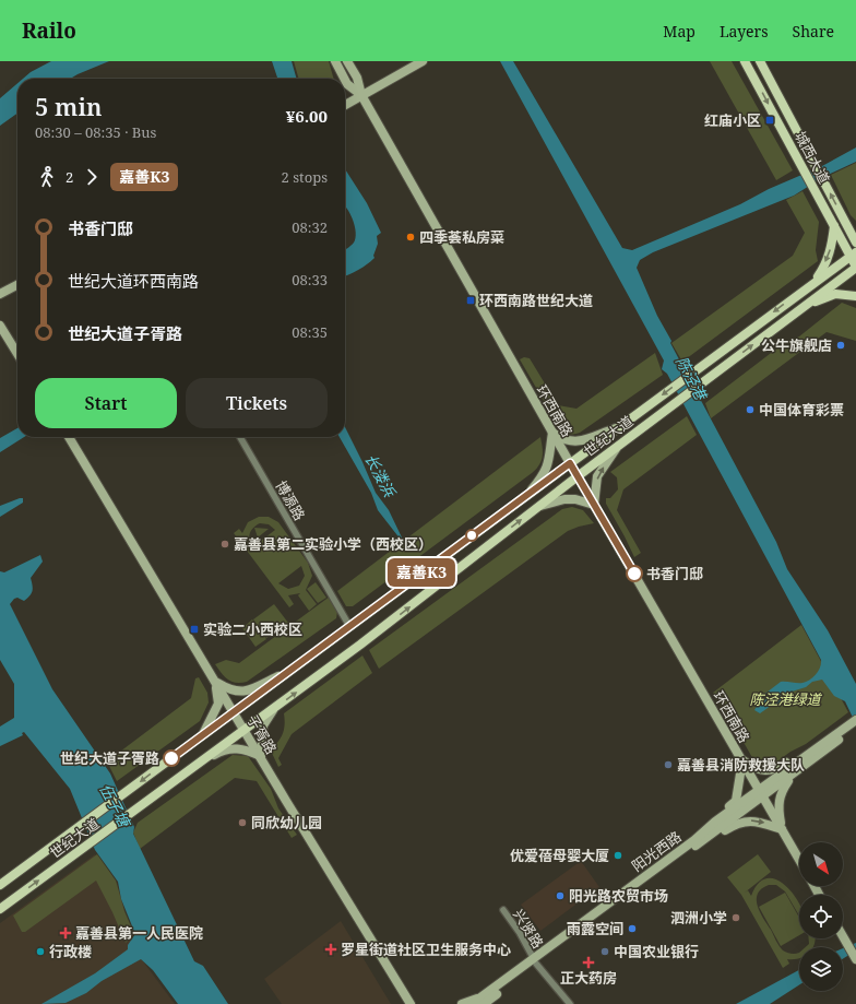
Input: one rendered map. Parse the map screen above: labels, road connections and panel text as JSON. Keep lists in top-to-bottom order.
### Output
{
  "streets": {
    "main road": ["城西大道", "世纪大道"],
    "street": [
      "环西南路",
      "博源路",
      "子胥路",
      "阳光西路",
      "兴贤路"
    ]
  },
  "crossings": [
    ["城西大道", "世纪大道"],
    ["环西南路", "世纪大道"],
    ["环西南路", "阳光西路"],
    ["世纪大道", "博源路"],
    ["世纪大道", "子胥路"],
    ["阳光西路", "兴贤路"]
  ],
  "water": ["陈泾港", "长溇浜", "伍子塘"],
  "parks": ["陈泾港绿道"],
  "places": {
    "transit": ["红庙小区", "环西南路世纪大道", "实验二小西校区"],
    "other": [
      "四季荟私房菜",
      "公牛旗舰店",
      "中国体育彩票",
      "嘉善县第二实验小学（西校区）",
      "书香门邸",
      "世纪大道子胥路",
      "嘉善县消防救援大队",
      "同欣幼儿园",
      "优爱蓓母婴大厦",
      "阳光路农贸市场",
      "泗洲小学",
      "雨露空间",
      "行政楼",
      "中国农业银行"
    ],
    "health": ["嘉善县第一人民医院", "罗星街道社区卫生服务中心", "正大药房"]
  },
  "lines": ["bus line 嘉善K3"],
  "north": "bottom right",
  "page": {
    "header": "Railo",
    "nav": ["Map", "Layers", "Share"],
    "on_map": "嘉善K3",
    "heading": ["5 min", "08:30 – 08:35 · Bus", "¥6.00"],
    "legs": ["2", "嘉善K3", "2 stops"],
    "list": [
      {
        "name": "书香门邸",
        "value": "08:32"
      },
      {
        "name": "世纪大道环西南路",
        "value": "08:33"
      },
      {
        "name": "世纪大道子胥路",
        "value": "08:35"
      }
    ],
    "buttons": ["Start", "Tickets"]
  }
}
